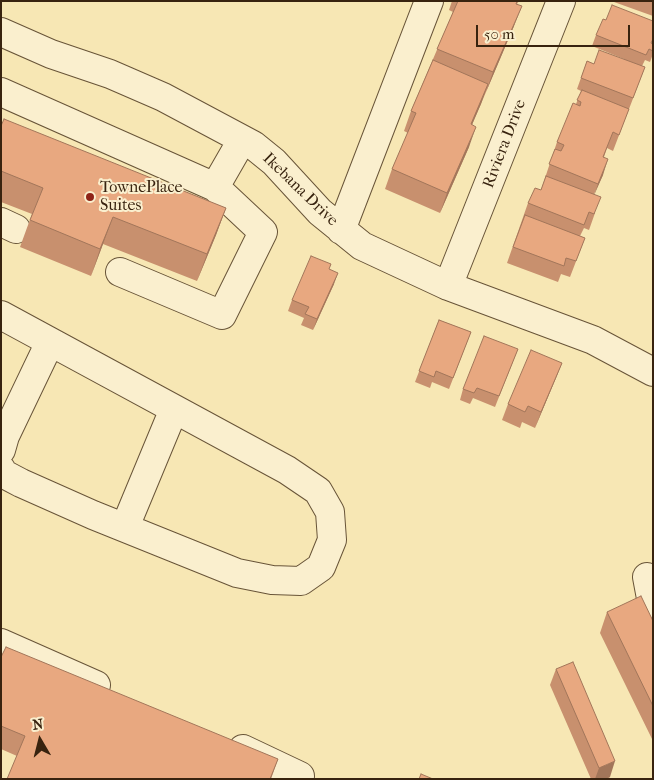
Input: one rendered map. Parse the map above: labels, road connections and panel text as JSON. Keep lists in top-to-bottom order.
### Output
{
  "streets": {
    "street": ["Riviera Drive", "Ikebana Drive"]
  },
  "crossings": [
    ["Riviera Drive", "Ikebana Drive"]
  ],
  "places": ["TownePlace Suites"],
  "scale_bar": "50 m",
  "north": "top"
}
